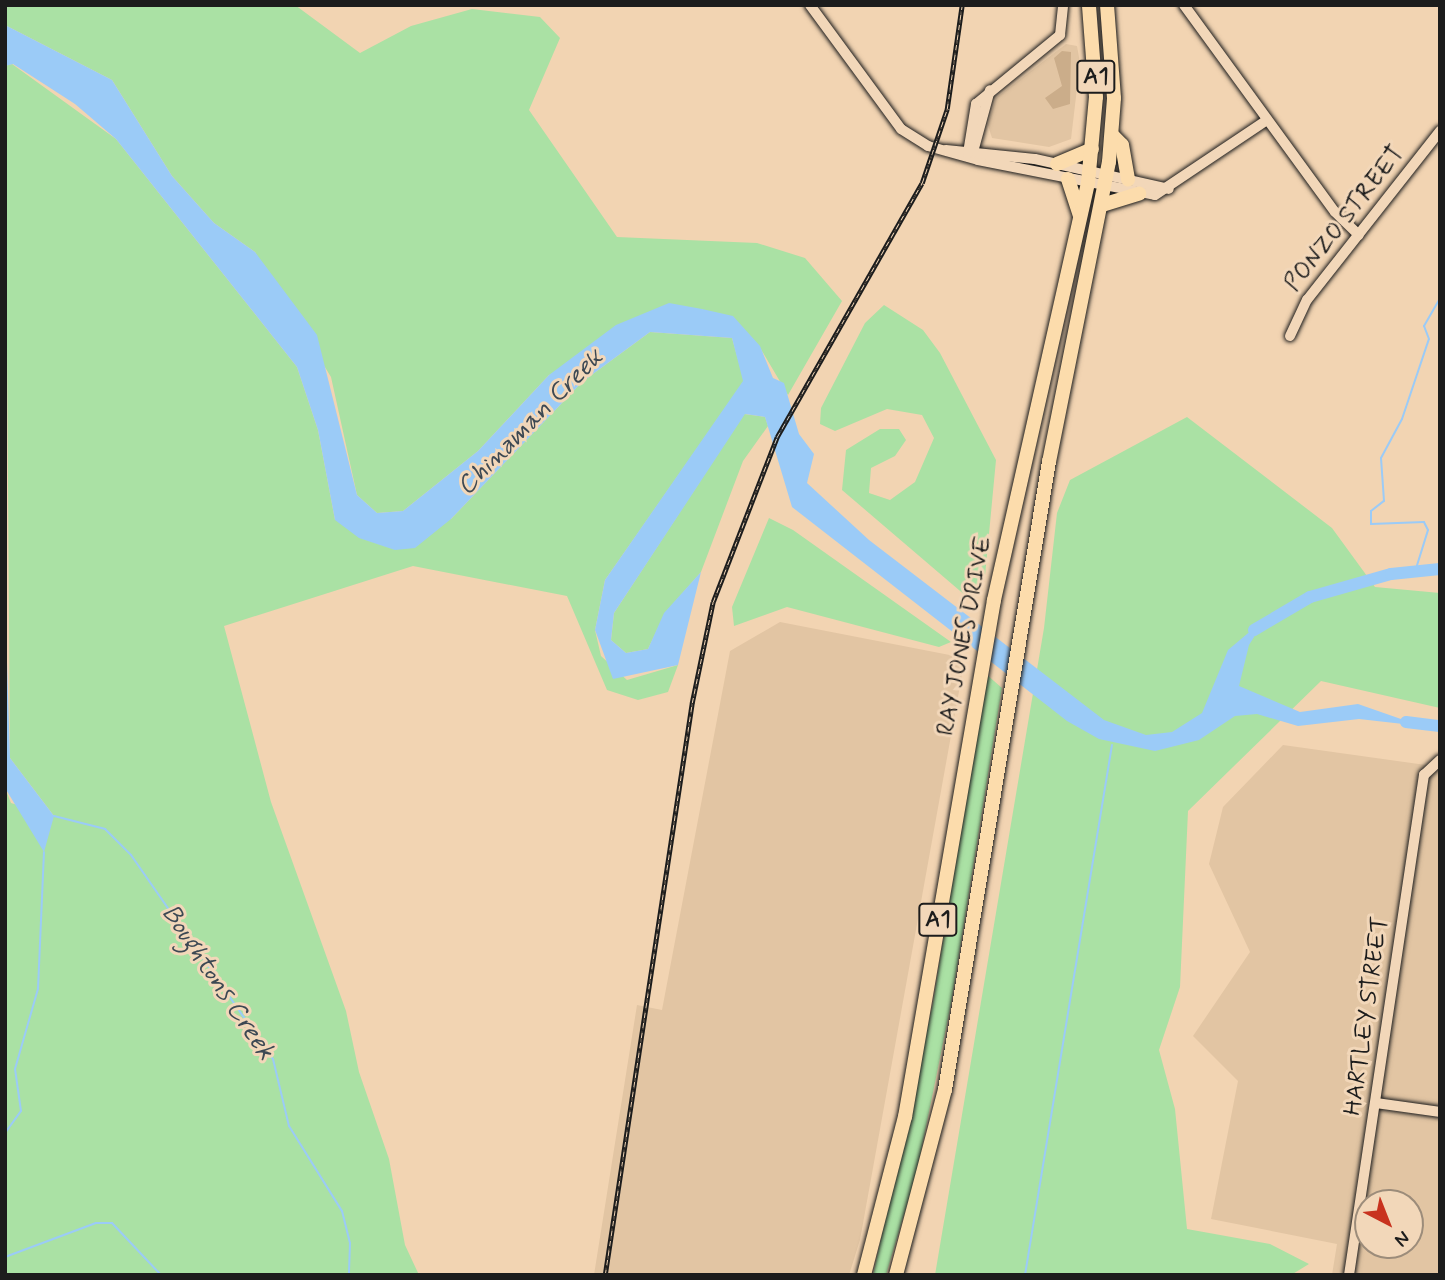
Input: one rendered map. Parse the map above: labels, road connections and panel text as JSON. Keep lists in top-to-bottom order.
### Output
{
  "streets": {
    "highway": ["A1", "RAY JONES DRIVE"],
    "street": ["PONZO STREET", "HARTLEY STREET"]
  },
  "water": ["Chinaman Creek", "Boughtons Creek"],
  "north": "bottom right"
}
